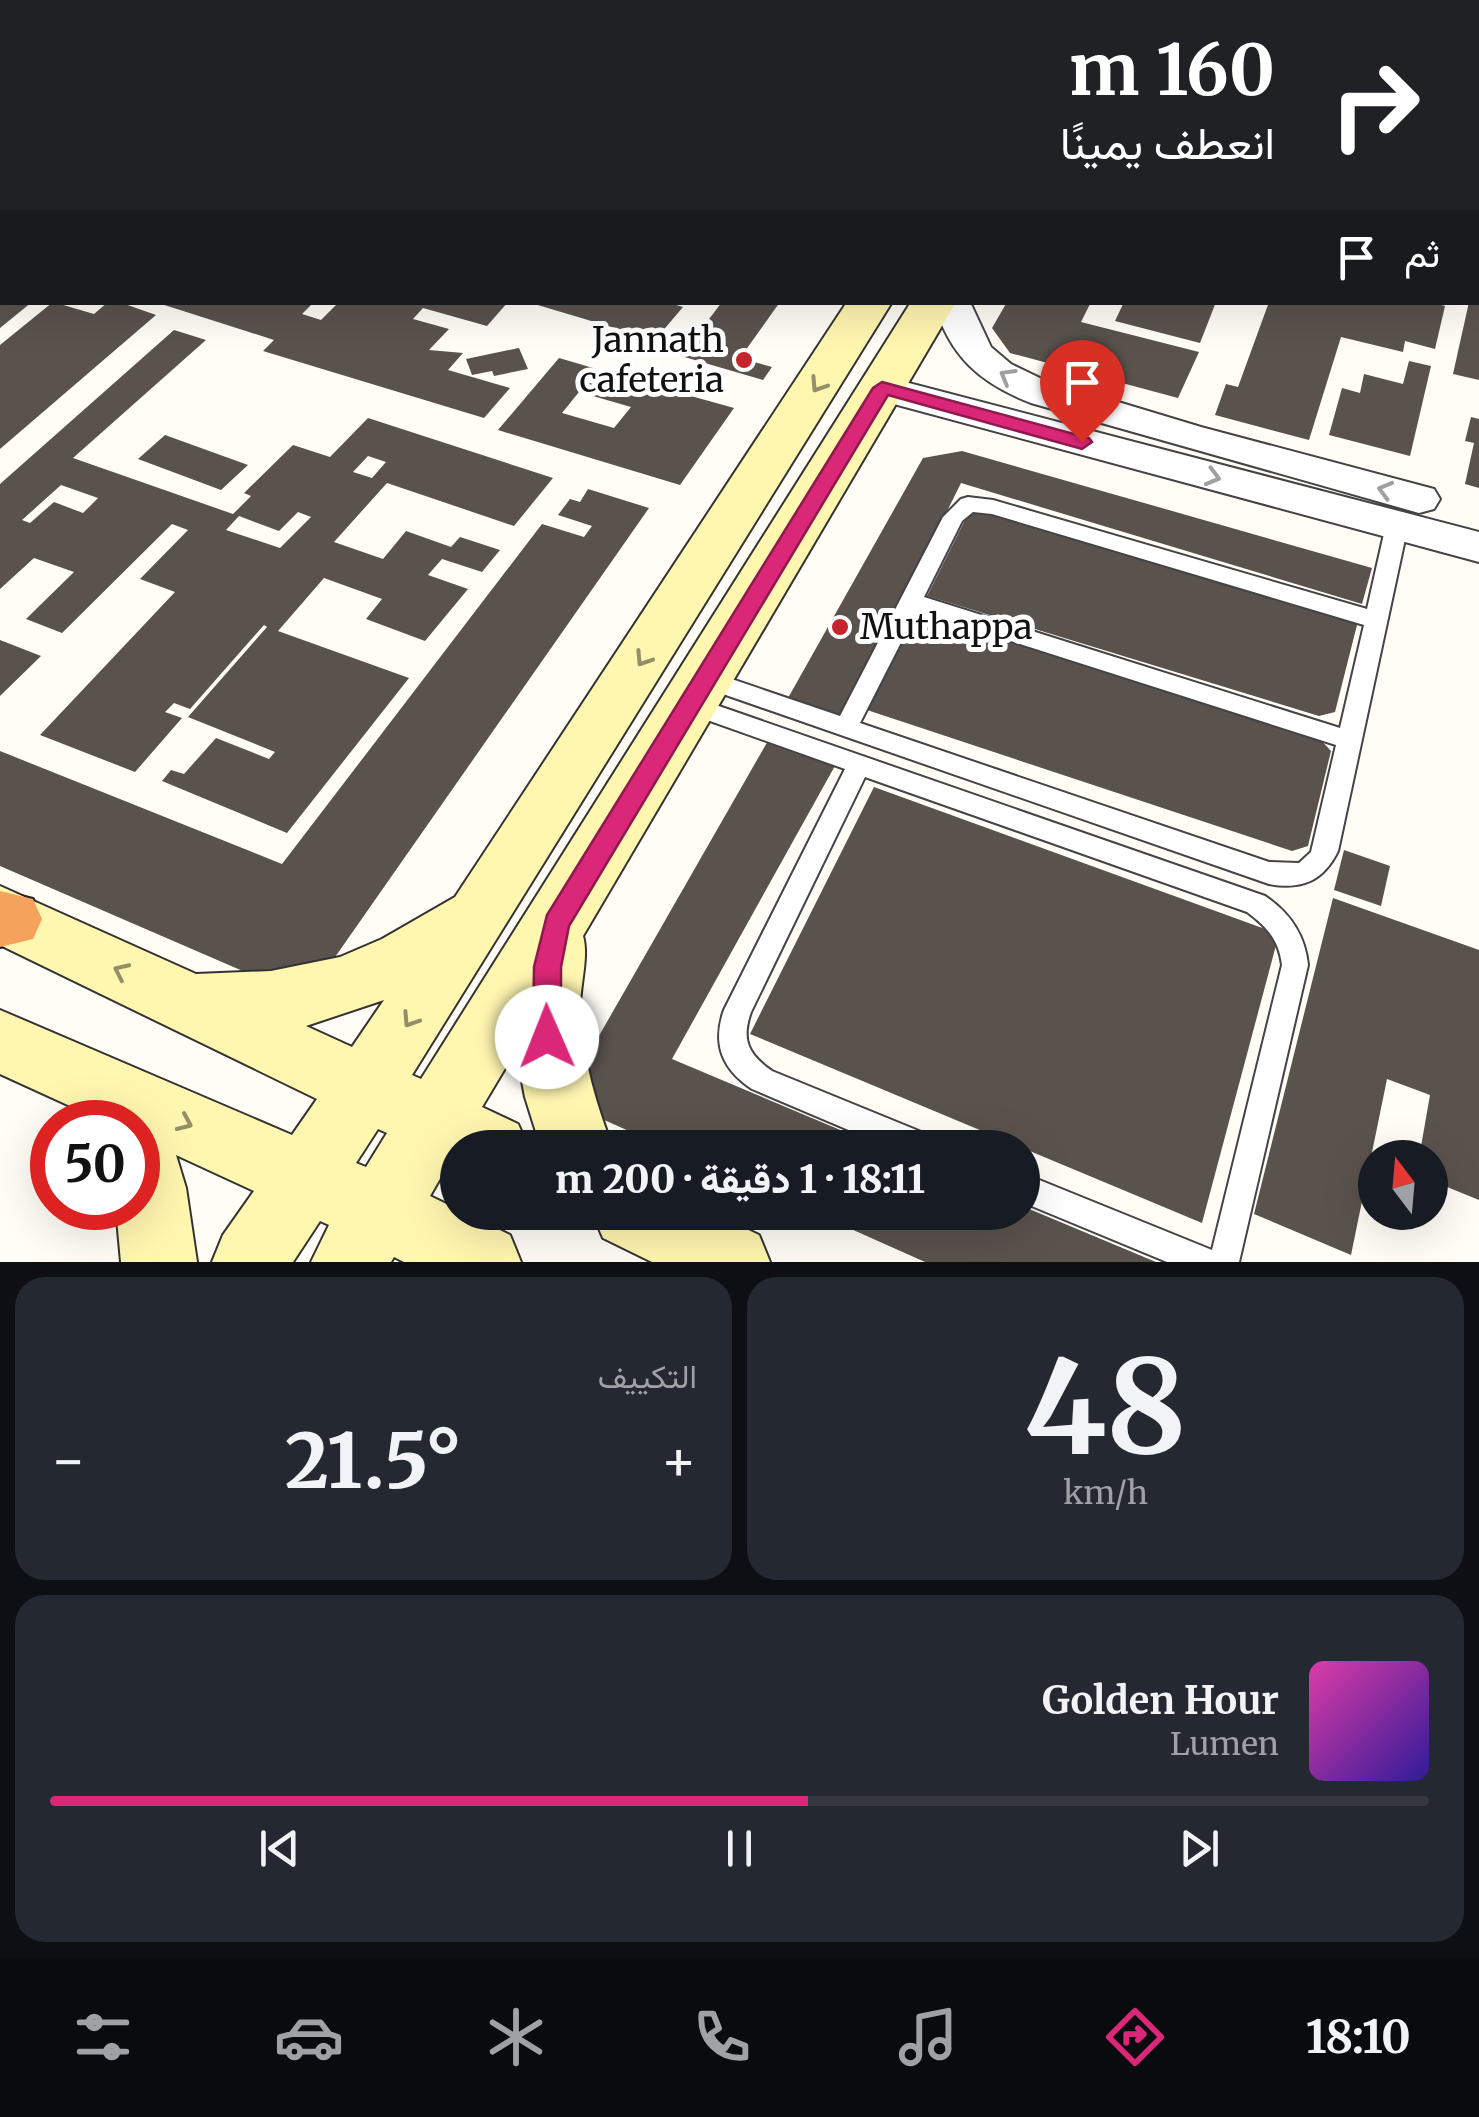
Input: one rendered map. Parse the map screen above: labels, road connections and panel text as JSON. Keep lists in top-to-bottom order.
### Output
{
  "places": ["Jannath cafeteria", "Muthappa"],
  "north": "top",
  "page": {
    "turn": ["160 m", "انعطف يمينًا"],
    "then": "ثم",
    "limit": "50",
    "trip": "18:11 · 1 دقيقة · 200 m",
    "tile": [
      ["48", "km/h"],
      "التكييف"
    ],
    "heat": ["−", "21.5°", "+"],
    "song": ["Golden Hour", "Lumen"],
    "tabs": "18:10"
  }
}
